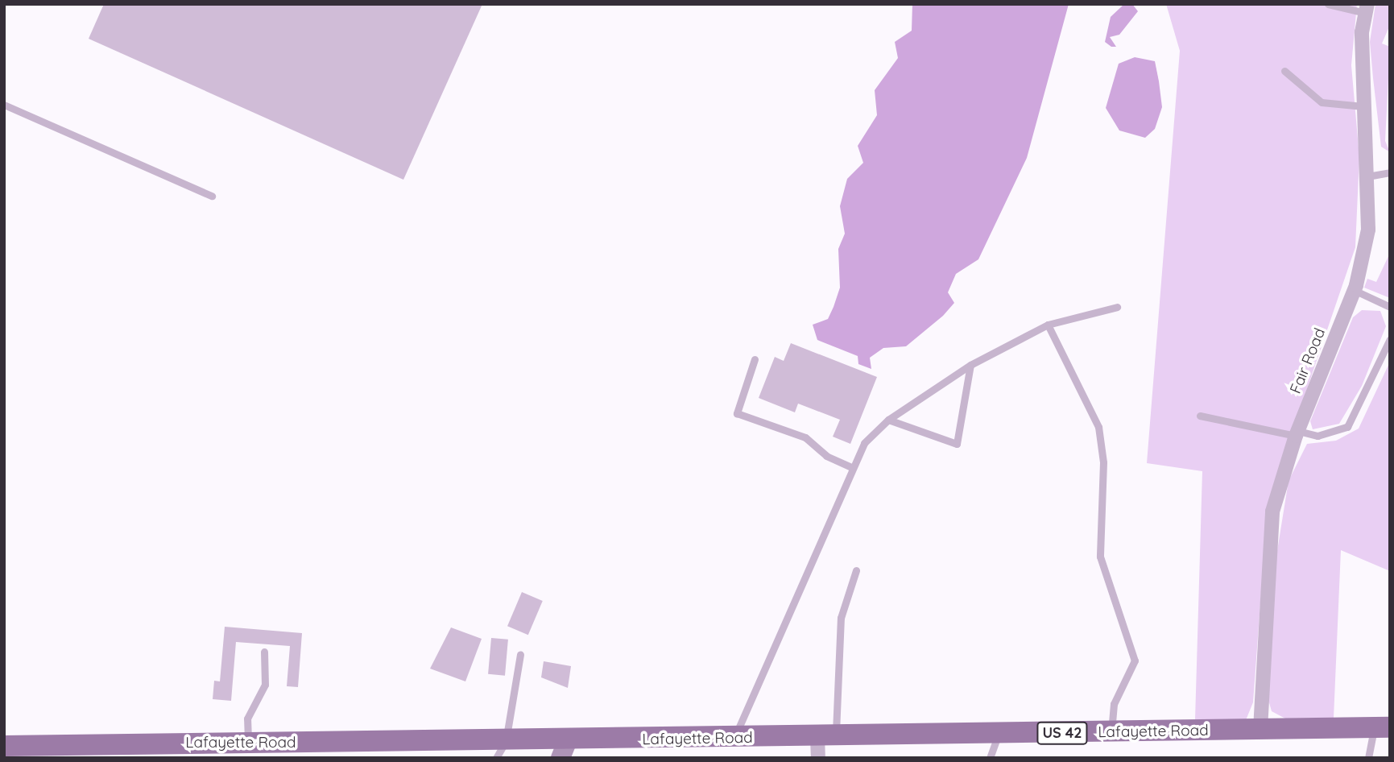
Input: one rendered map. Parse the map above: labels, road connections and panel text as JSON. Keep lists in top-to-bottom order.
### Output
{
  "streets": {
    "main road": ["Lafayette Road", "US 42"],
    "street": ["Fair Road"]
  },
  "crossings": [
    ["Fair Road", "Lafayette Road"]
  ]
}
